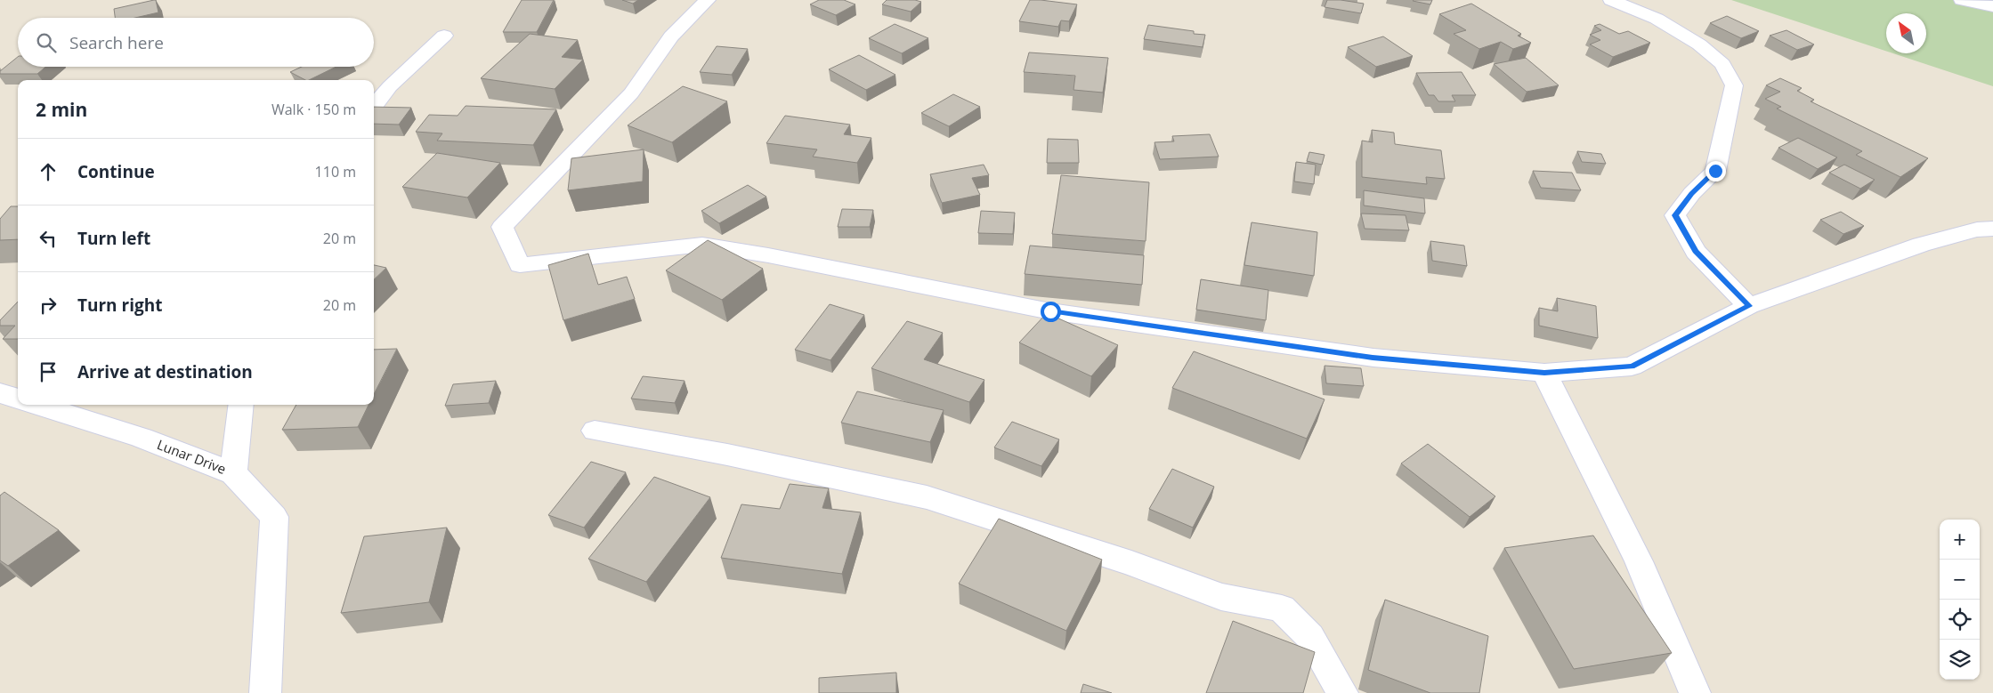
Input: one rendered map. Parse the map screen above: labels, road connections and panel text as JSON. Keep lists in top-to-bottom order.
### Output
{
  "streets": {
    "street": ["Lunar Drive"]
  },
  "north": "top left",
  "page": {
    "search": "Search here",
    "heading": ["2 min", "Walk · 150 m"],
    "list": [
      ["Continue", "110 m"],
      ["Turn left", "20 m"],
      ["Turn right", "20 m"],
      "Arrive at destination"
    ],
    "map_buttons": ["+", "−"]
  }
}
